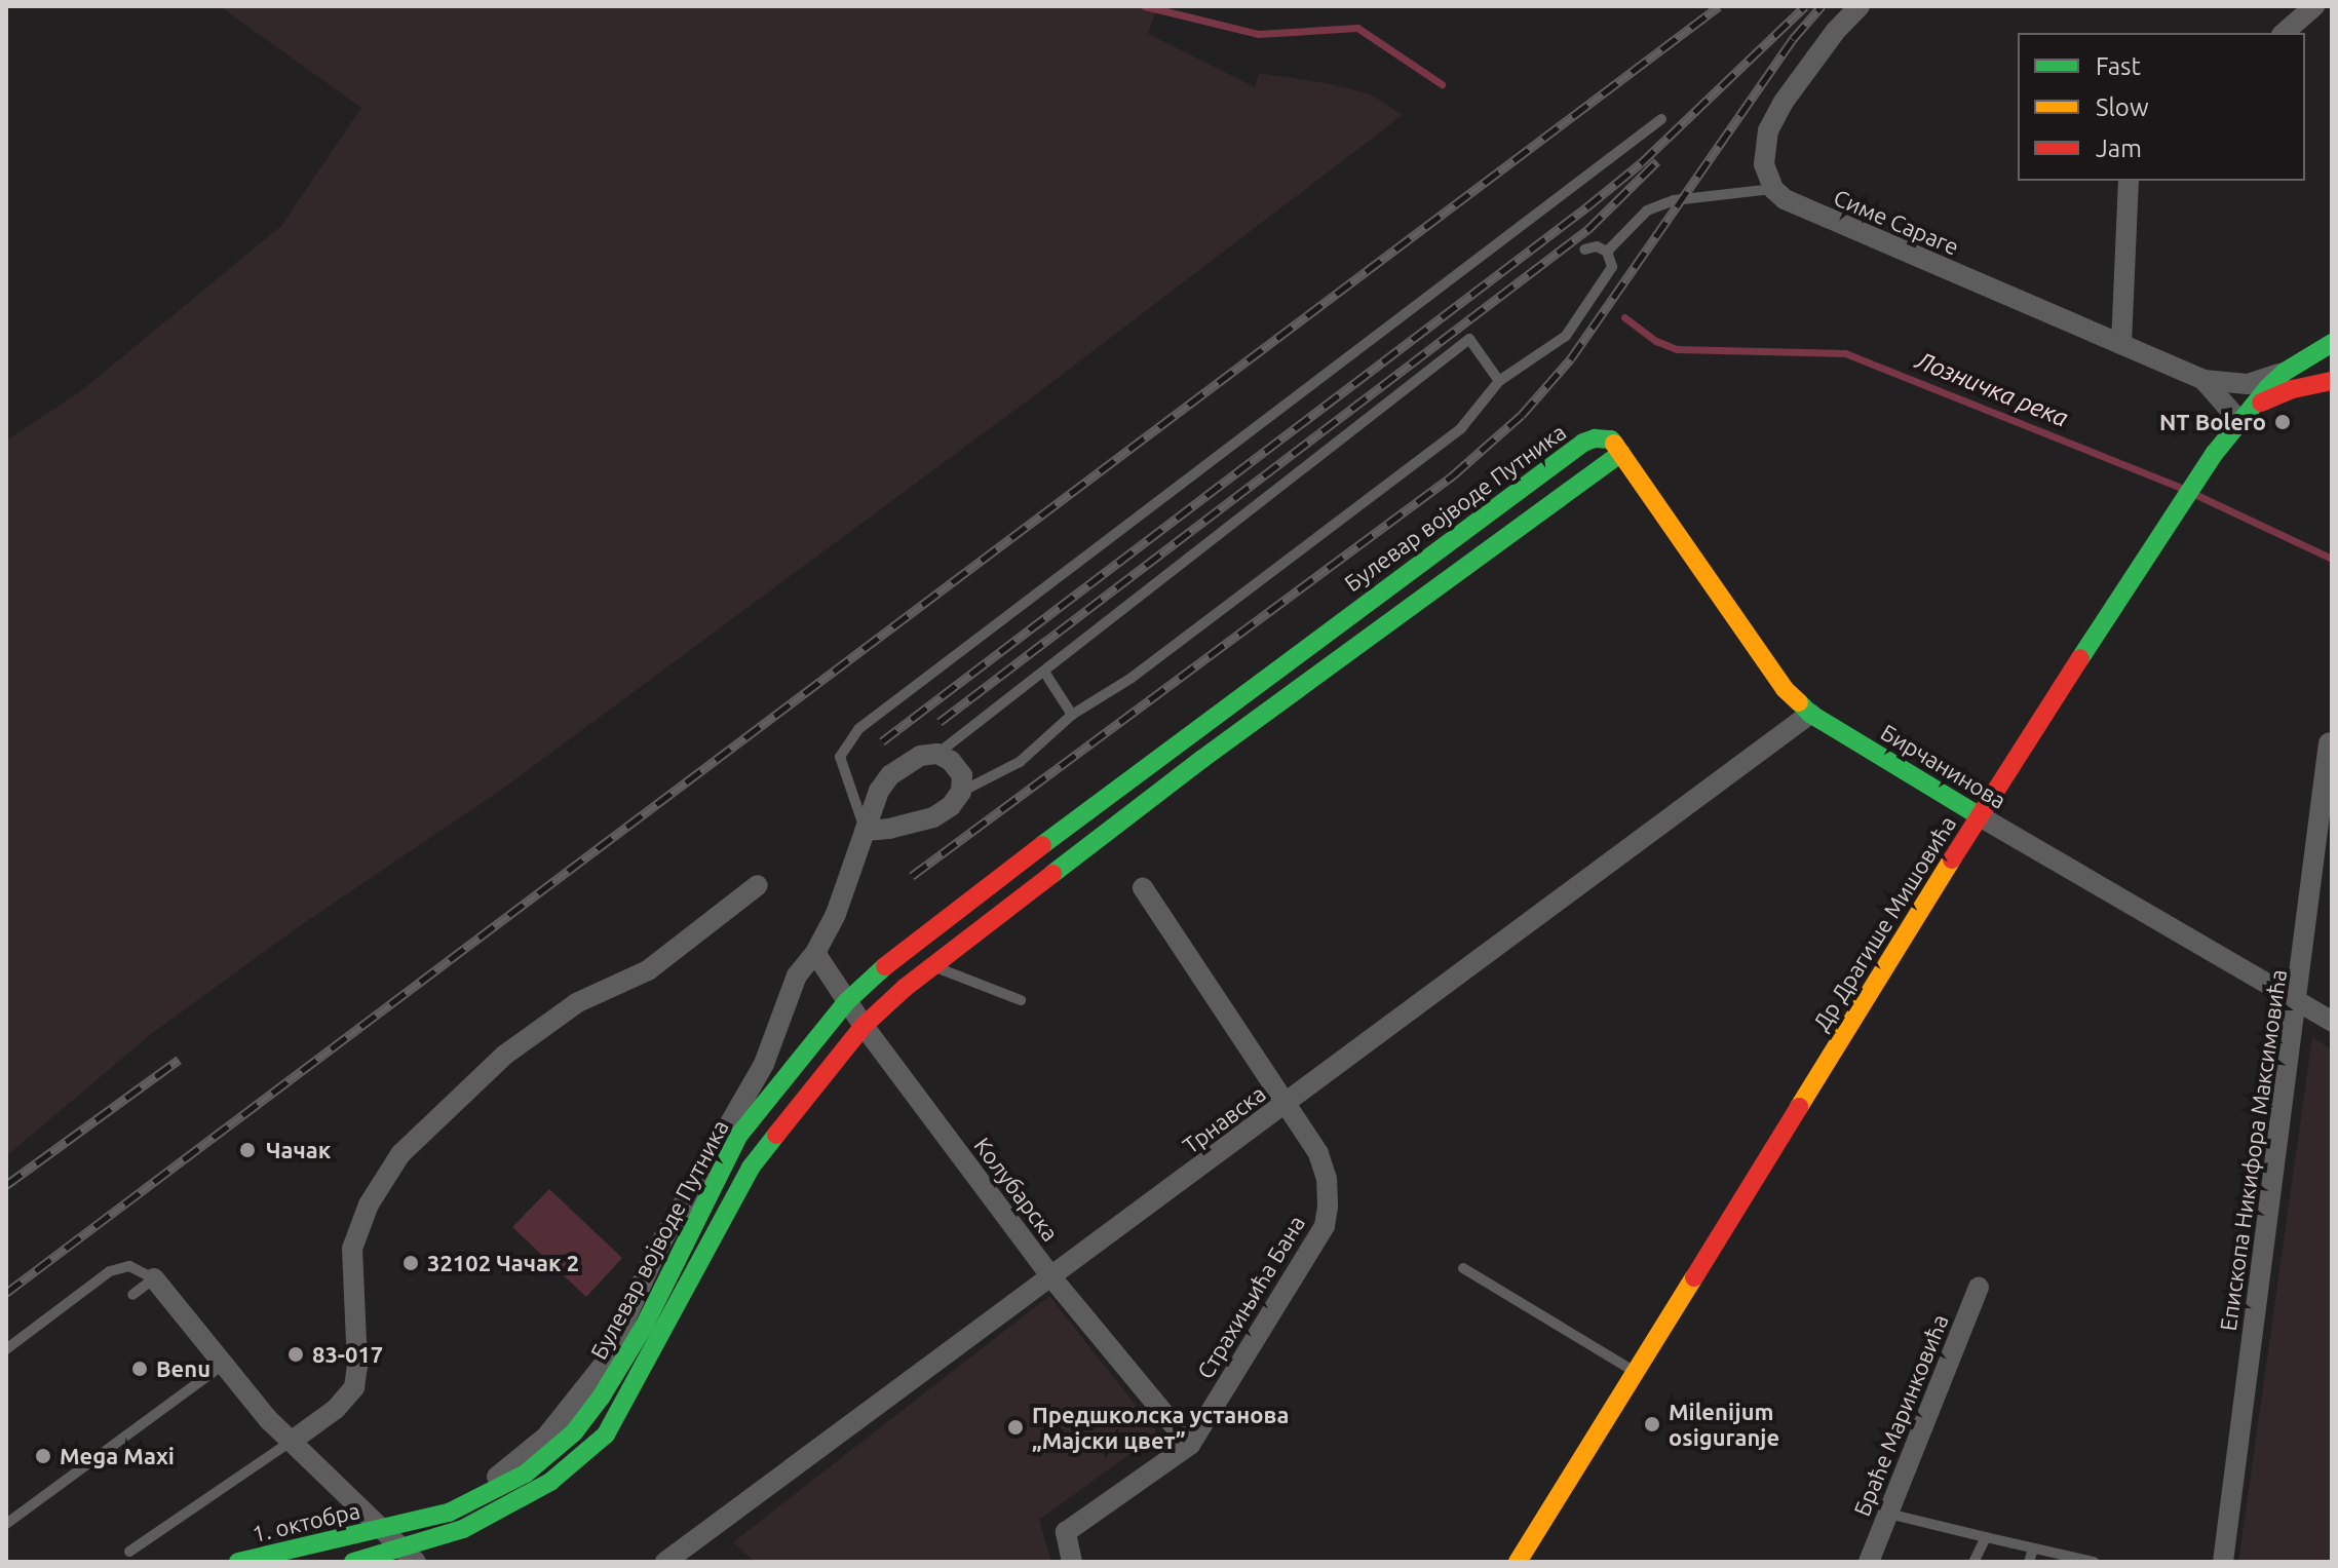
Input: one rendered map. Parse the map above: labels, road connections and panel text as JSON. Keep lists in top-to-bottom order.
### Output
{
  "streets": {
    "main road": [
      "Булевар војводе Путника",
      "Бирчанинова",
      "Др Драгише Мишовића",
      "1. октобра"
    ],
    "street": [
      "Симе Сараге",
      "Трнавска",
      "Епископа Никифора Максимовића",
      "Колубарска",
      "Страхињића Бана",
      "Браће Маринковића"
    ]
  },
  "crossings": [
    ["Симе Сараге", "Др Драгише Мишовића"],
    ["Булевар војводе Путника", "Бирчанинова"],
    ["Булевар војводе Путника", "Колубарска"],
    ["Булевар војводе Путника", "1. октобра"],
    ["Бирчанинова", "Др Драгише Мишовића"],
    ["Бирчанинова", "Трнавска"],
    ["Бирчанинова", "Епископа Никифора Максимовића"],
    ["Трнавска", "Колубарска"],
    ["Трнавска", "Страхињића Бана"],
    ["Колубарска", "Страхињића Бана"]
  ],
  "water": ["Лозничка река"],
  "places": [
    "NT Bolero",
    "Чачак",
    "32102 Чачак 2",
    "83-017",
    "Benu",
    "Milenijum osiguranje",
    "Предшколска установа „Мајски цвет”",
    "Mega Maxi"
  ],
  "legend": ["Fast", "Slow", "Jam"]
}
